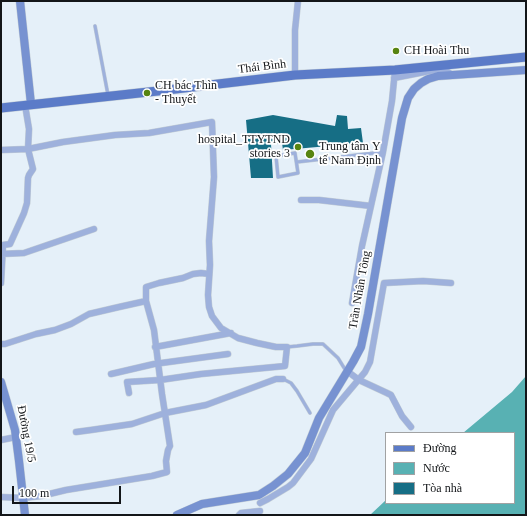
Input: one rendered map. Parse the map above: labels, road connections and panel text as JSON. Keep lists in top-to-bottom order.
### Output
{
  "streets": {
    "main road": ["Thái Bình", "Trần Nhân Tông", "Đường 19/5"]
  },
  "places": [
    "CH Hoài Thu",
    "CH bác Thìn - Thuyết",
    "hospital_TTYTND stories 3",
    "Trung tâm Y tế Nam Định"
  ],
  "legend": ["Đường", "Nước", "Tòa nhà"],
  "scale_bar": "100 m"
}
